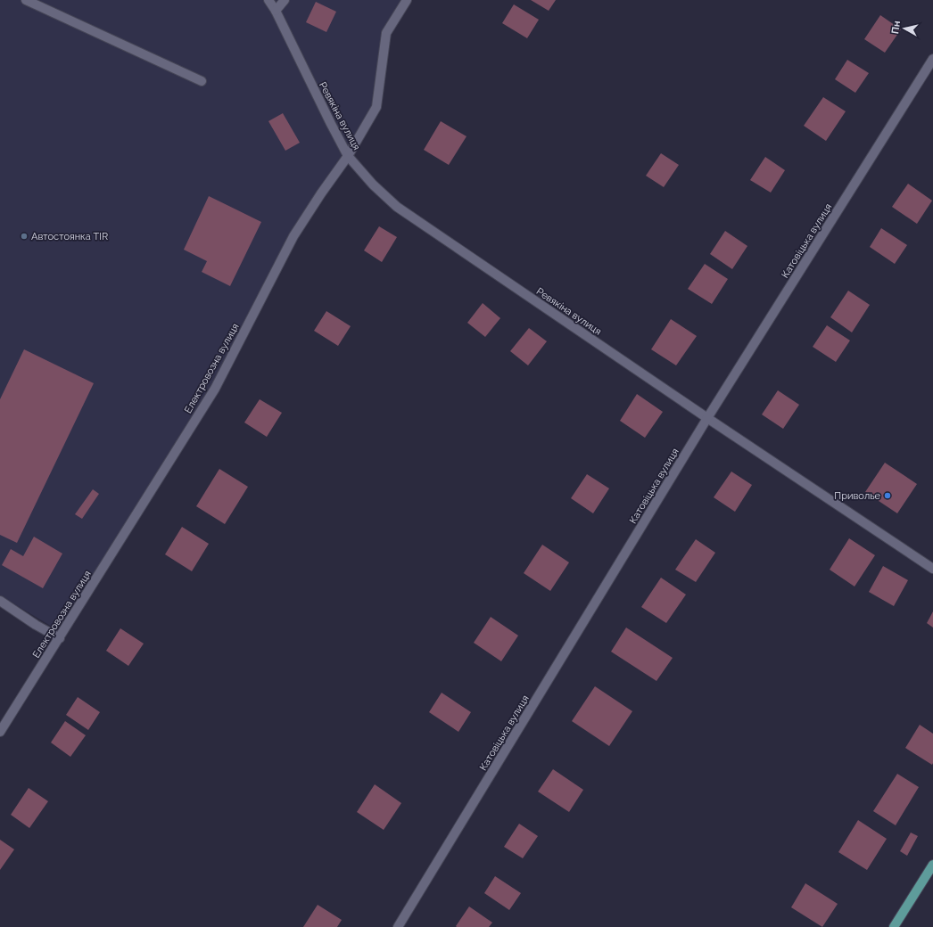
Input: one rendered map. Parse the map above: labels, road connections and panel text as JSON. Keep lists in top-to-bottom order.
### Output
{
  "streets": {
    "street": ["Ревякіна вулиця", "Катовіцька вулиця", "Електровозна вулиця"]
  },
  "crossings": [
    ["Ревякіна вулиця", "Катовіцька вулиця"],
    ["Ревякіна вулиця", "Електровозна вулиця"]
  ],
  "places": ["Автостоянка TIR", "Приволье"],
  "north": "left"
}
